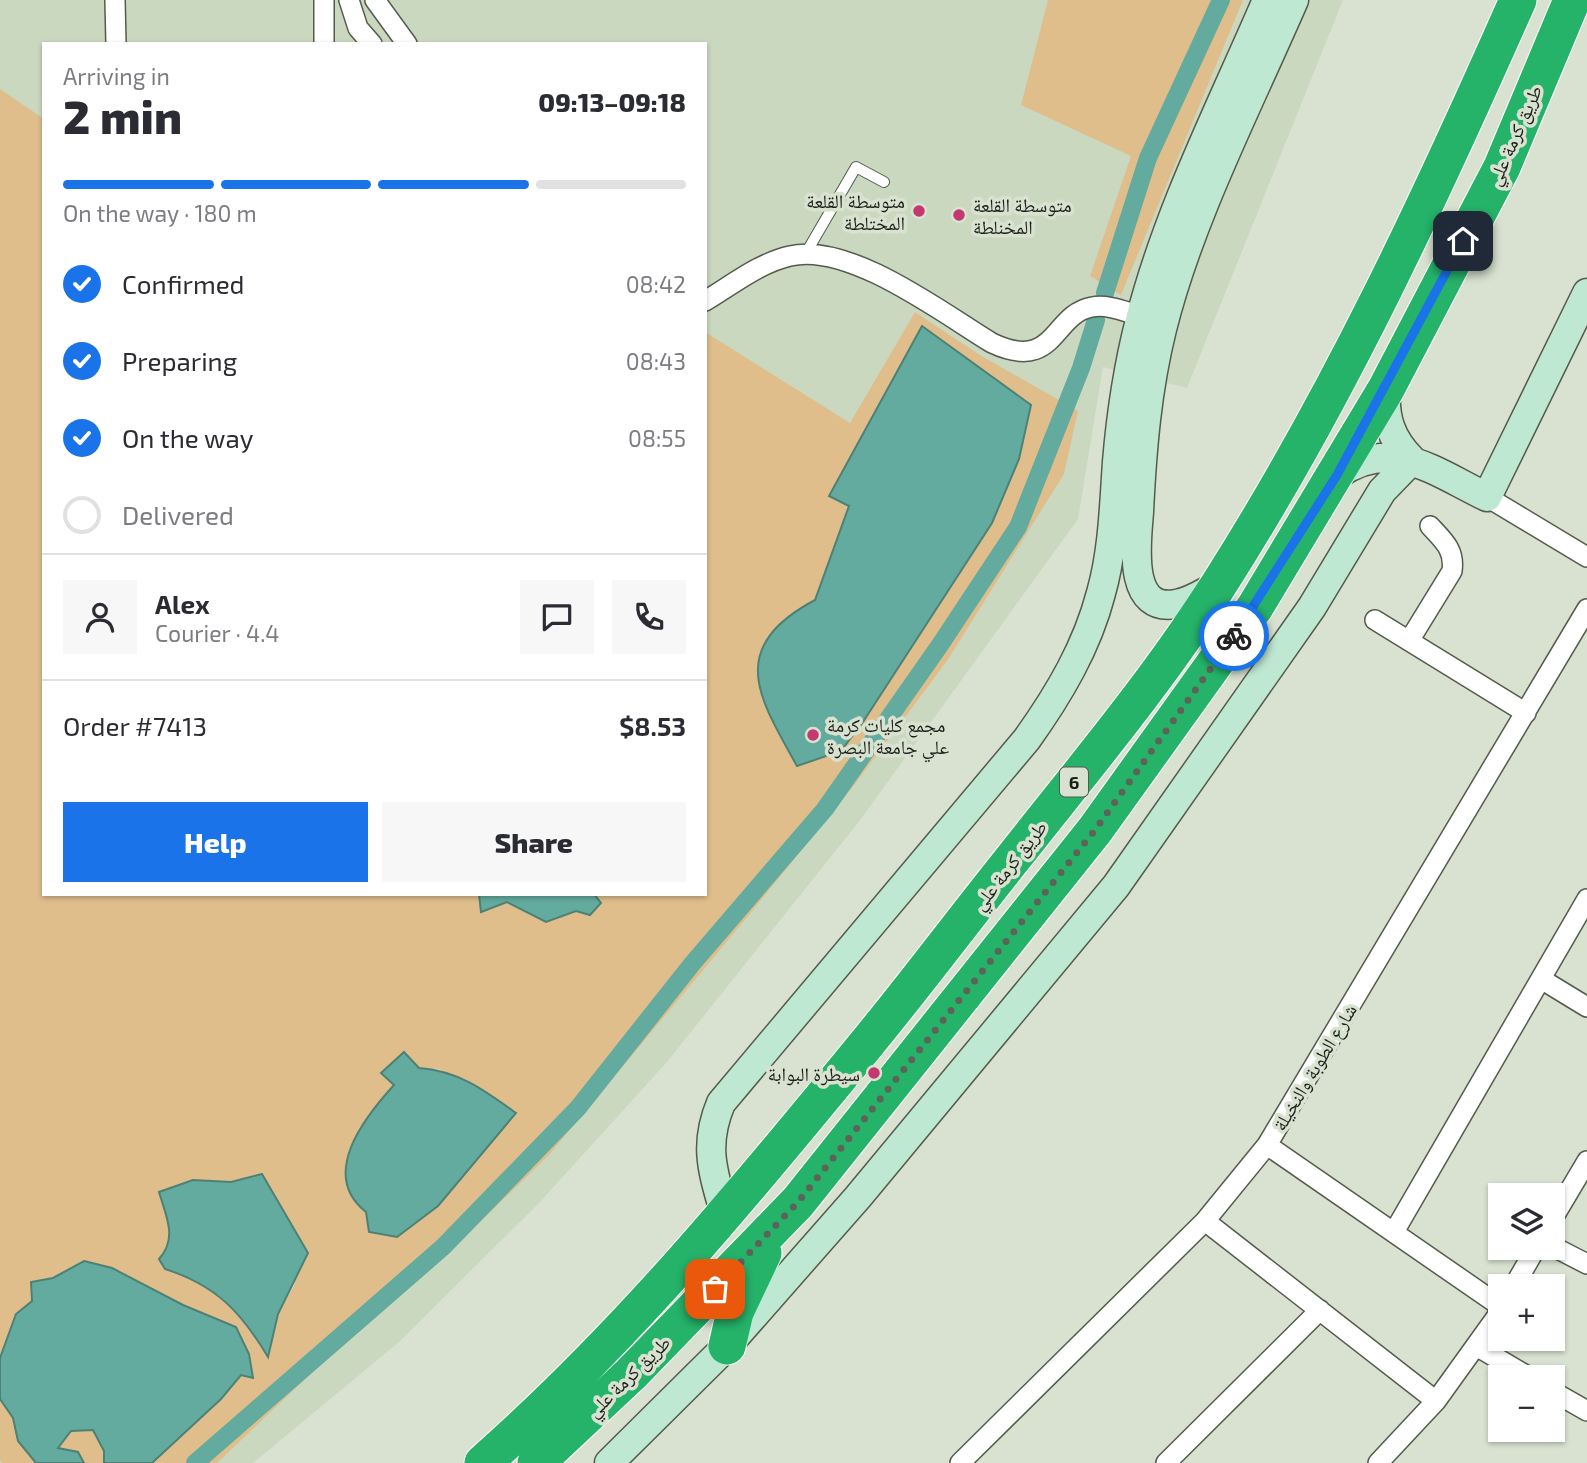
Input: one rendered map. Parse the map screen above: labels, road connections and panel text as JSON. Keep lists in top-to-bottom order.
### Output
{
  "streets": {
    "highway": ["طريق كرمة علي", "6"],
    "street": ["شارع الطوبة والنخيلة"]
  },
  "places": [
    "متوسطة القلعة المختلطة",
    "متوسطة القلعة المخنلطة",
    "مجمع كليات كرمة علي جامعة البصرة",
    "سيطرة البوابة"
  ],
  "page": {
    "heading": ["2 min", "Arriving in", "09:13–09:18"],
    "panel": [
      "Alex",
      "Courier · 4.4",
      "Order #7413",
      "$8.53"
    ],
    "bar": "On the way · 180 m",
    "list": [
      ["Confirmed", "08:42"],
      ["Preparing", "08:43"],
      ["On the way", "08:55"],
      "Delivered"
    ],
    "buttons": ["Help", "Share"],
    "map_buttons": ["+", "−"]
  }
}
